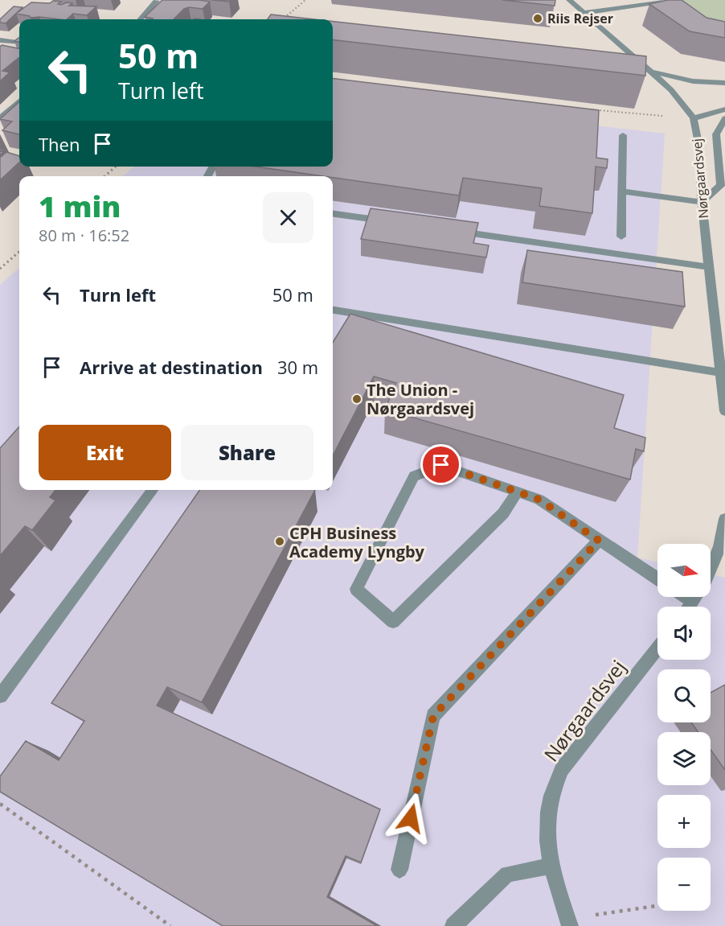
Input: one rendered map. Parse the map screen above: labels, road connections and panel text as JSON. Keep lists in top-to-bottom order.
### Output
{
  "streets": {
    "street": ["Nørgaardsvej"]
  },
  "places": ["Riis Rejser", "The Union - Nørgaardsvej", "CPH Business Academy Lyngby"],
  "north": "right",
  "page": {
    "turn": ["50 m", "Turn left"],
    "then": "Then",
    "heading": ["1 min", "80 m · 16:52"],
    "list": [
      {
        "name": "Turn left",
        "value": "50 m"
      },
      {
        "name": "Arrive at destination",
        "value": "30 m"
      }
    ],
    "buttons": ["Exit", "Share"],
    "map_buttons": ["+", "−"]
  }
}
